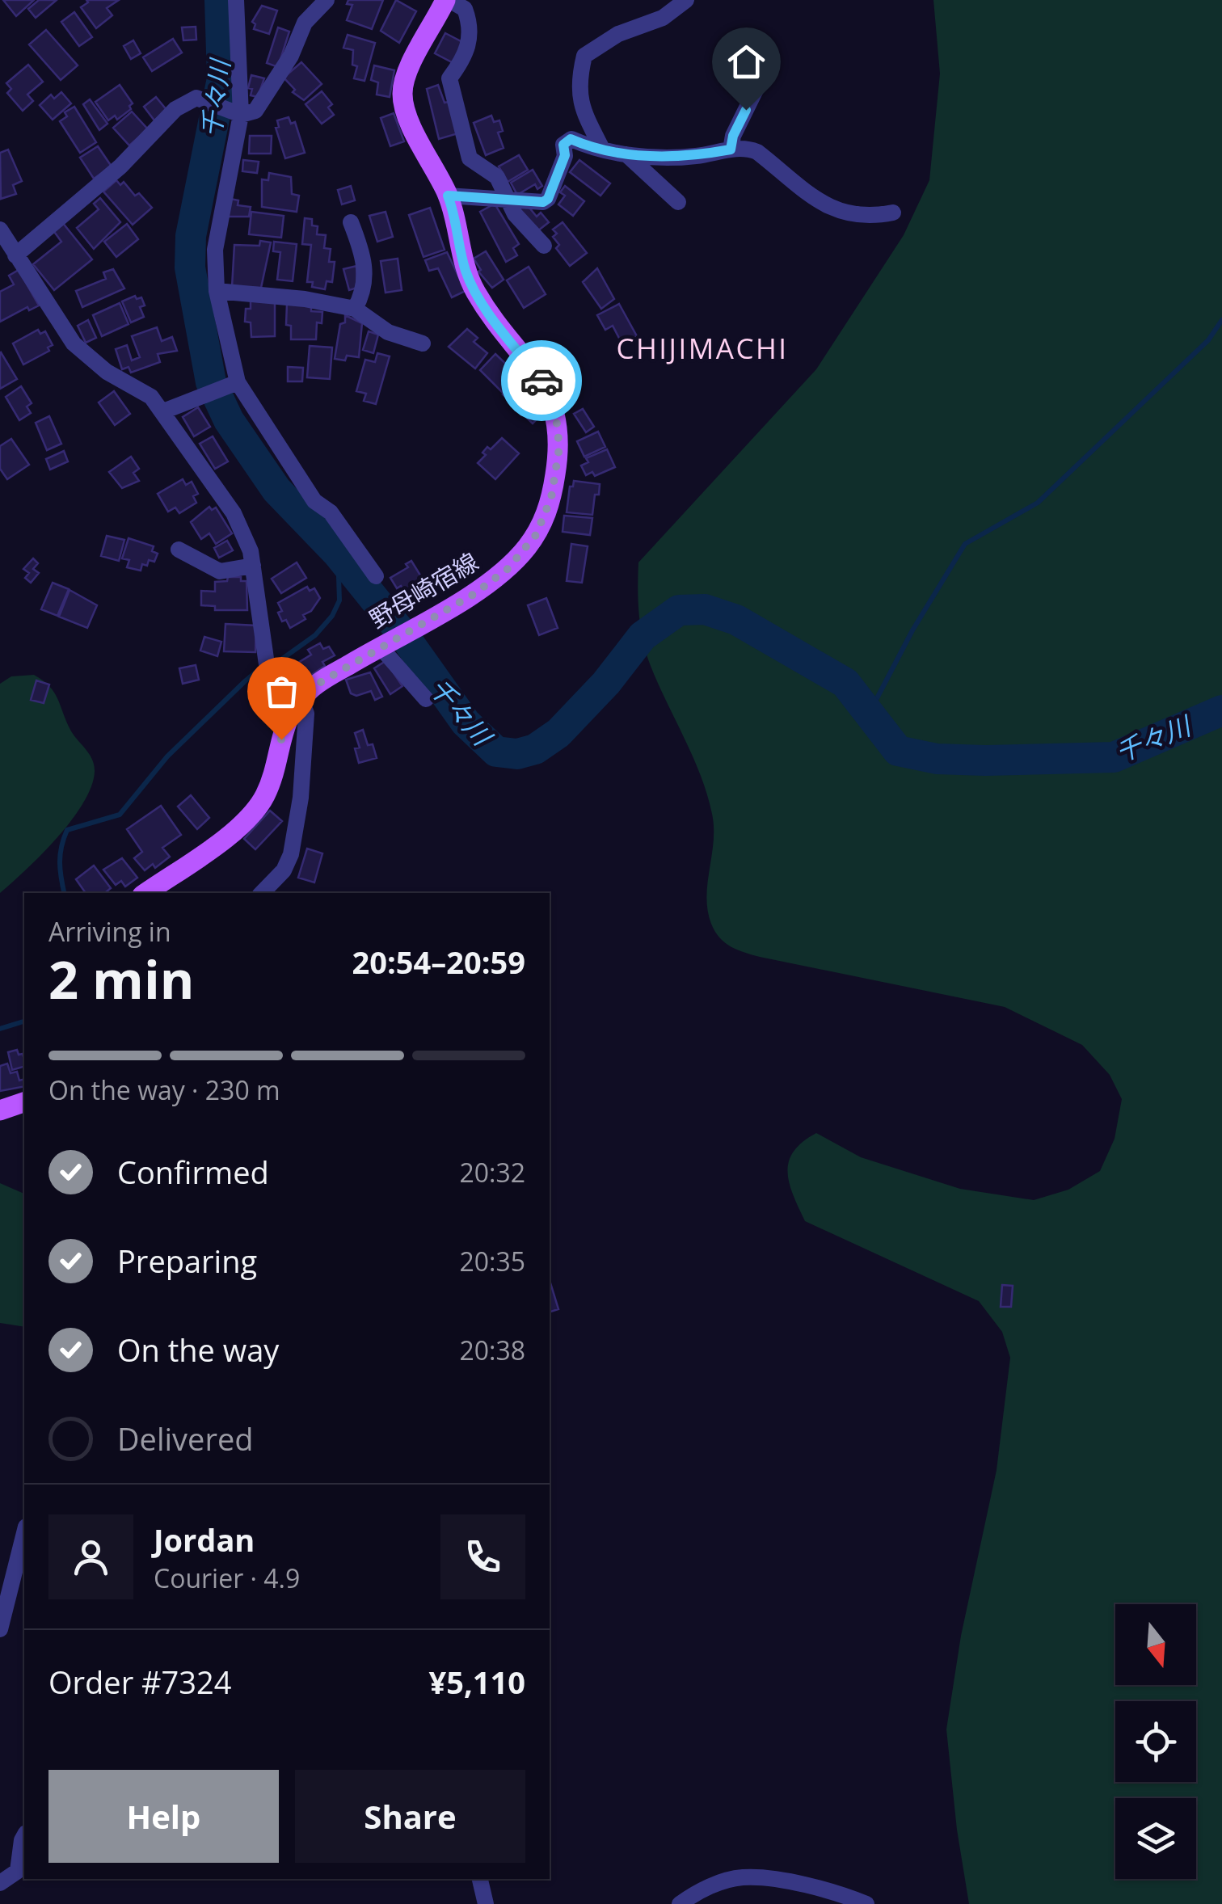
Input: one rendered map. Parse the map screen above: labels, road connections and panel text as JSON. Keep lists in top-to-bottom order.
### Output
{
  "streets": {
    "main road": ["野母崎宿線"]
  },
  "districts": ["CHIJIMACHI"],
  "water": ["千々川"],
  "north": "bottom",
  "page": {
    "heading": ["2 min", "Arriving in", "20:54–20:59"],
    "panel": [
      "Jordan",
      "Courier · 4.9",
      "Order #7324",
      "¥5,110"
    ],
    "bar": "On the way · 230 m",
    "list": [
      ["Confirmed", "20:32"],
      ["Preparing", "20:35"],
      ["On the way", "20:38"],
      "Delivered"
    ],
    "buttons": ["Help", "Share"]
  }
}
